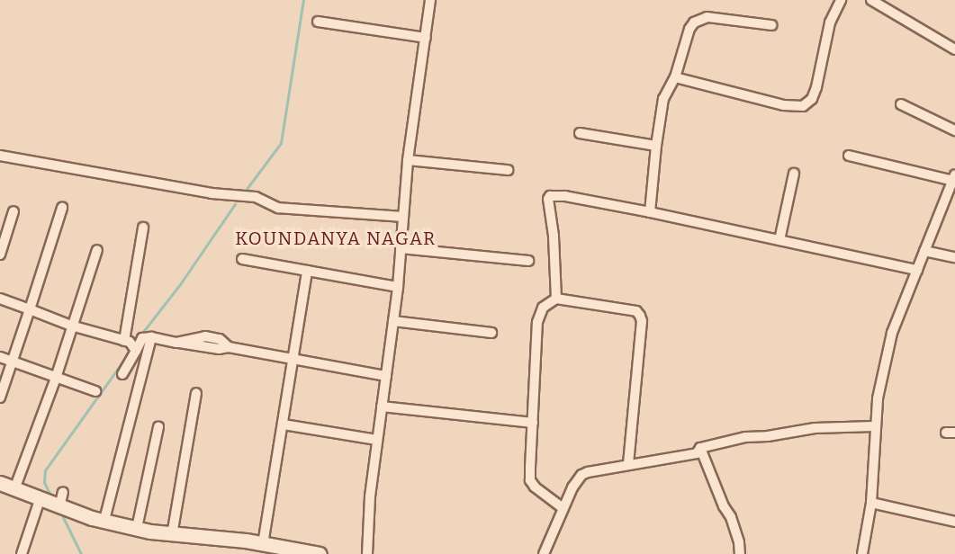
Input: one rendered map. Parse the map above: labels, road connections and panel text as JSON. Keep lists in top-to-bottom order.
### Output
{
  "districts": ["KOUNDANYA NAGAR"]
}
